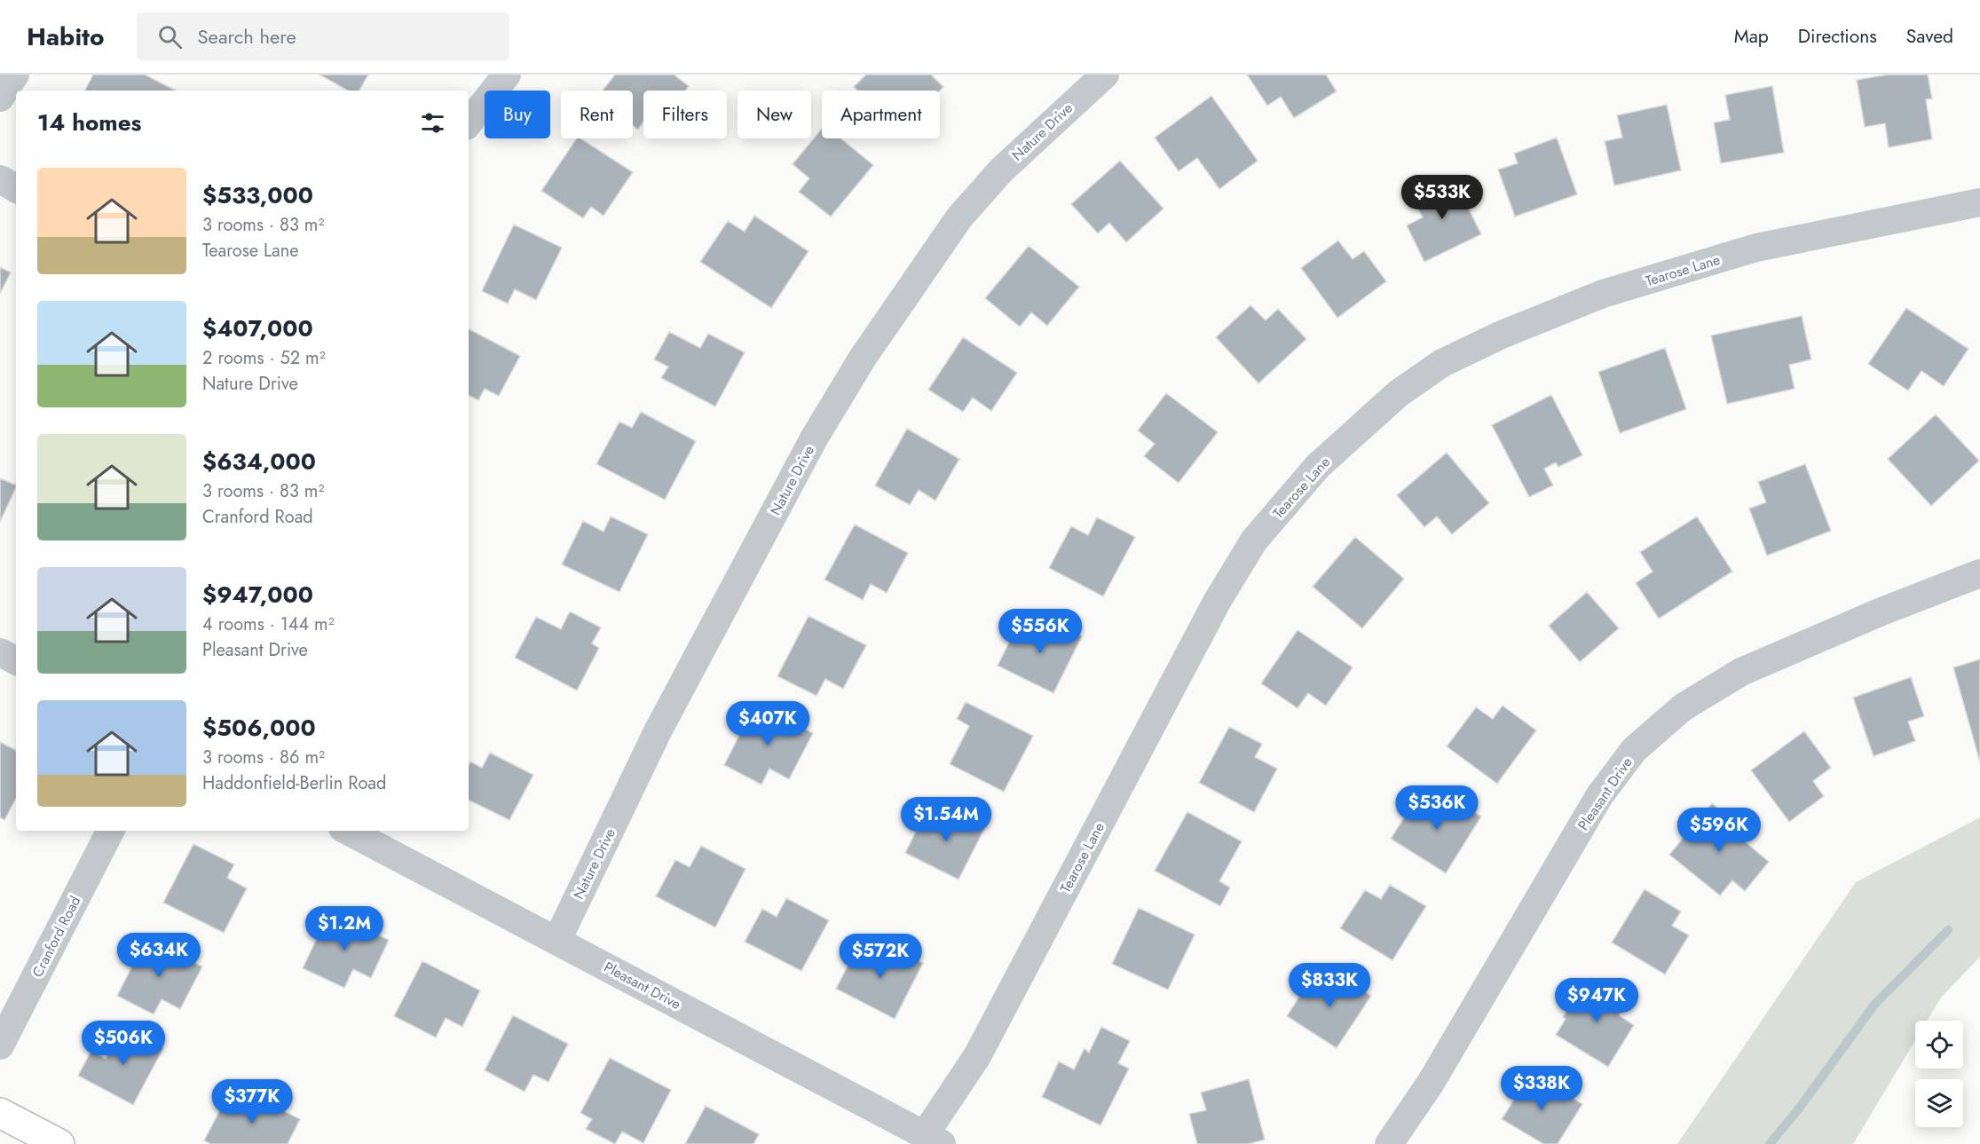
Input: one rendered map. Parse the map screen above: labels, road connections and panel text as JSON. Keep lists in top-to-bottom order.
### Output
{
  "streets": {
    "street": [
      "Nature Drive",
      "Tearose Lane",
      "Pleasant Drive",
      "Cranford Road"
    ]
  },
  "crossings": [
    ["Nature Drive", "Pleasant Drive"],
    ["Tearose Lane", "Pleasant Drive"]
  ],
  "page": {
    "header": "Habito",
    "search": "Search here",
    "nav": ["Map", "Directions", "Saved"],
    "chip": [
      "Buy",
      "Rent",
      "Filters",
      "New",
      "Apartment"
    ],
    "heading": "14 homes",
    "list": [
      {
        "name": "$533,000",
        "note": "3 rooms · 83 m² · Tearose Lane"
      },
      {
        "name": "$407,000",
        "note": "2 rooms · 52 m² · Nature Drive"
      },
      {
        "name": "$634,000",
        "note": "3 rooms · 83 m² · Cranford Road"
      },
      {
        "name": "$947,000",
        "note": "4 rooms · 144 m² · Pleasant Drive"
      },
      {
        "name": "$506,000",
        "note": "3 rooms · 86 m² · Haddonfield-Berlin Road"
      }
    ],
    "price": [
      "$533K",
      "$556K",
      "$407K",
      "$536K",
      "$1.54M",
      "$596K",
      "$1.2M",
      "$634K",
      "$572K",
      "$833K",
      "$947K",
      "$506K",
      "$338K",
      "$377K"
    ]
  }
}
